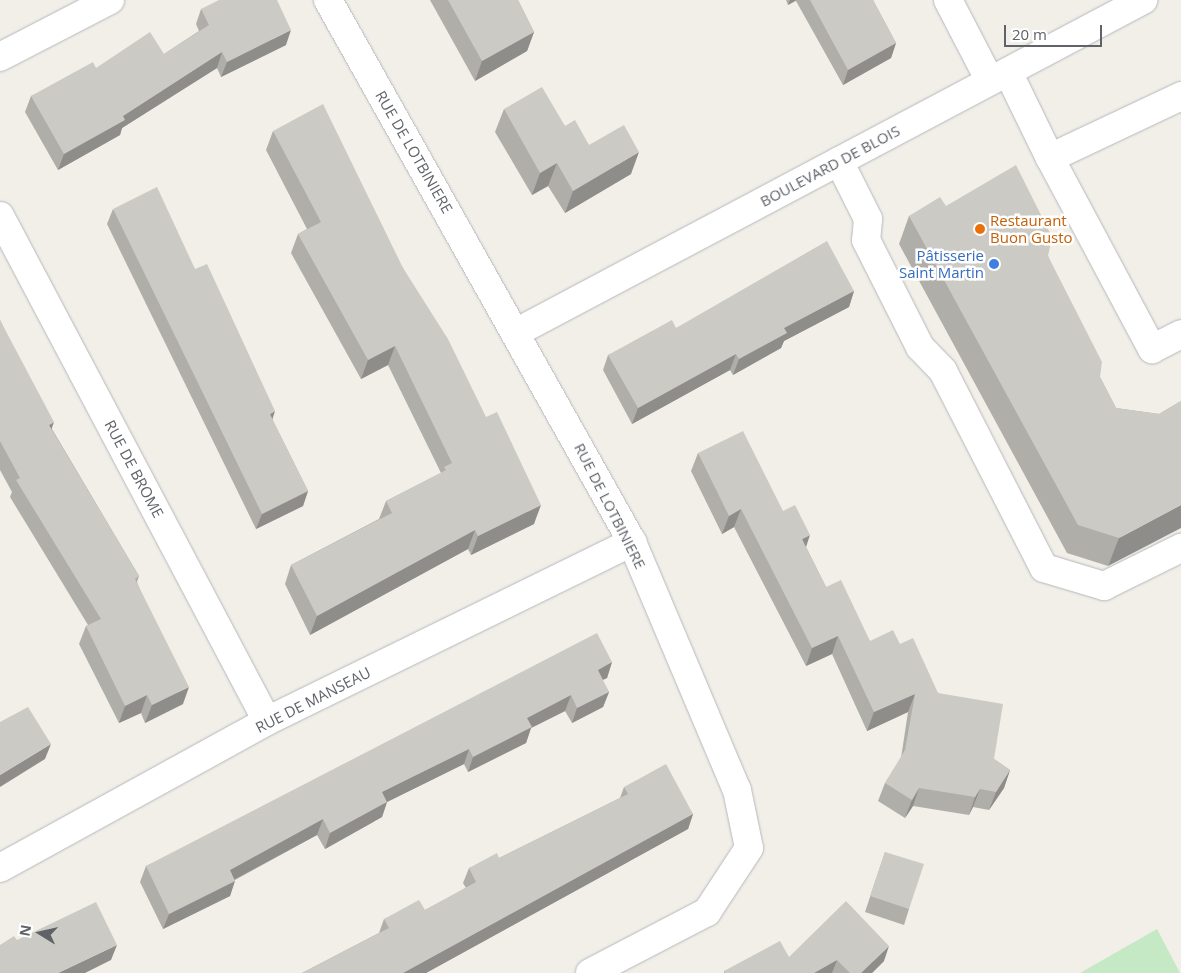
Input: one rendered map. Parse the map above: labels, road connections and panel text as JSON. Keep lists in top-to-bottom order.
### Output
{
  "streets": {
    "street": [
      "RUE DE LOTBINIERE",
      "BOULEVARD DE BLOIS",
      "RUE DE BROME",
      "RUE DE MANSEAU"
    ]
  },
  "crossings": [
    ["RUE DE LOTBINIERE", "BOULEVARD DE BLOIS"],
    ["RUE DE LOTBINIERE", "RUE DE MANSEAU"],
    ["RUE DE BROME", "RUE DE MANSEAU"]
  ],
  "places": ["Restaurant Buon Gusto", "Pâtisserie Saint Martin"],
  "scale_bar": "20 m",
  "north": "left"
}
